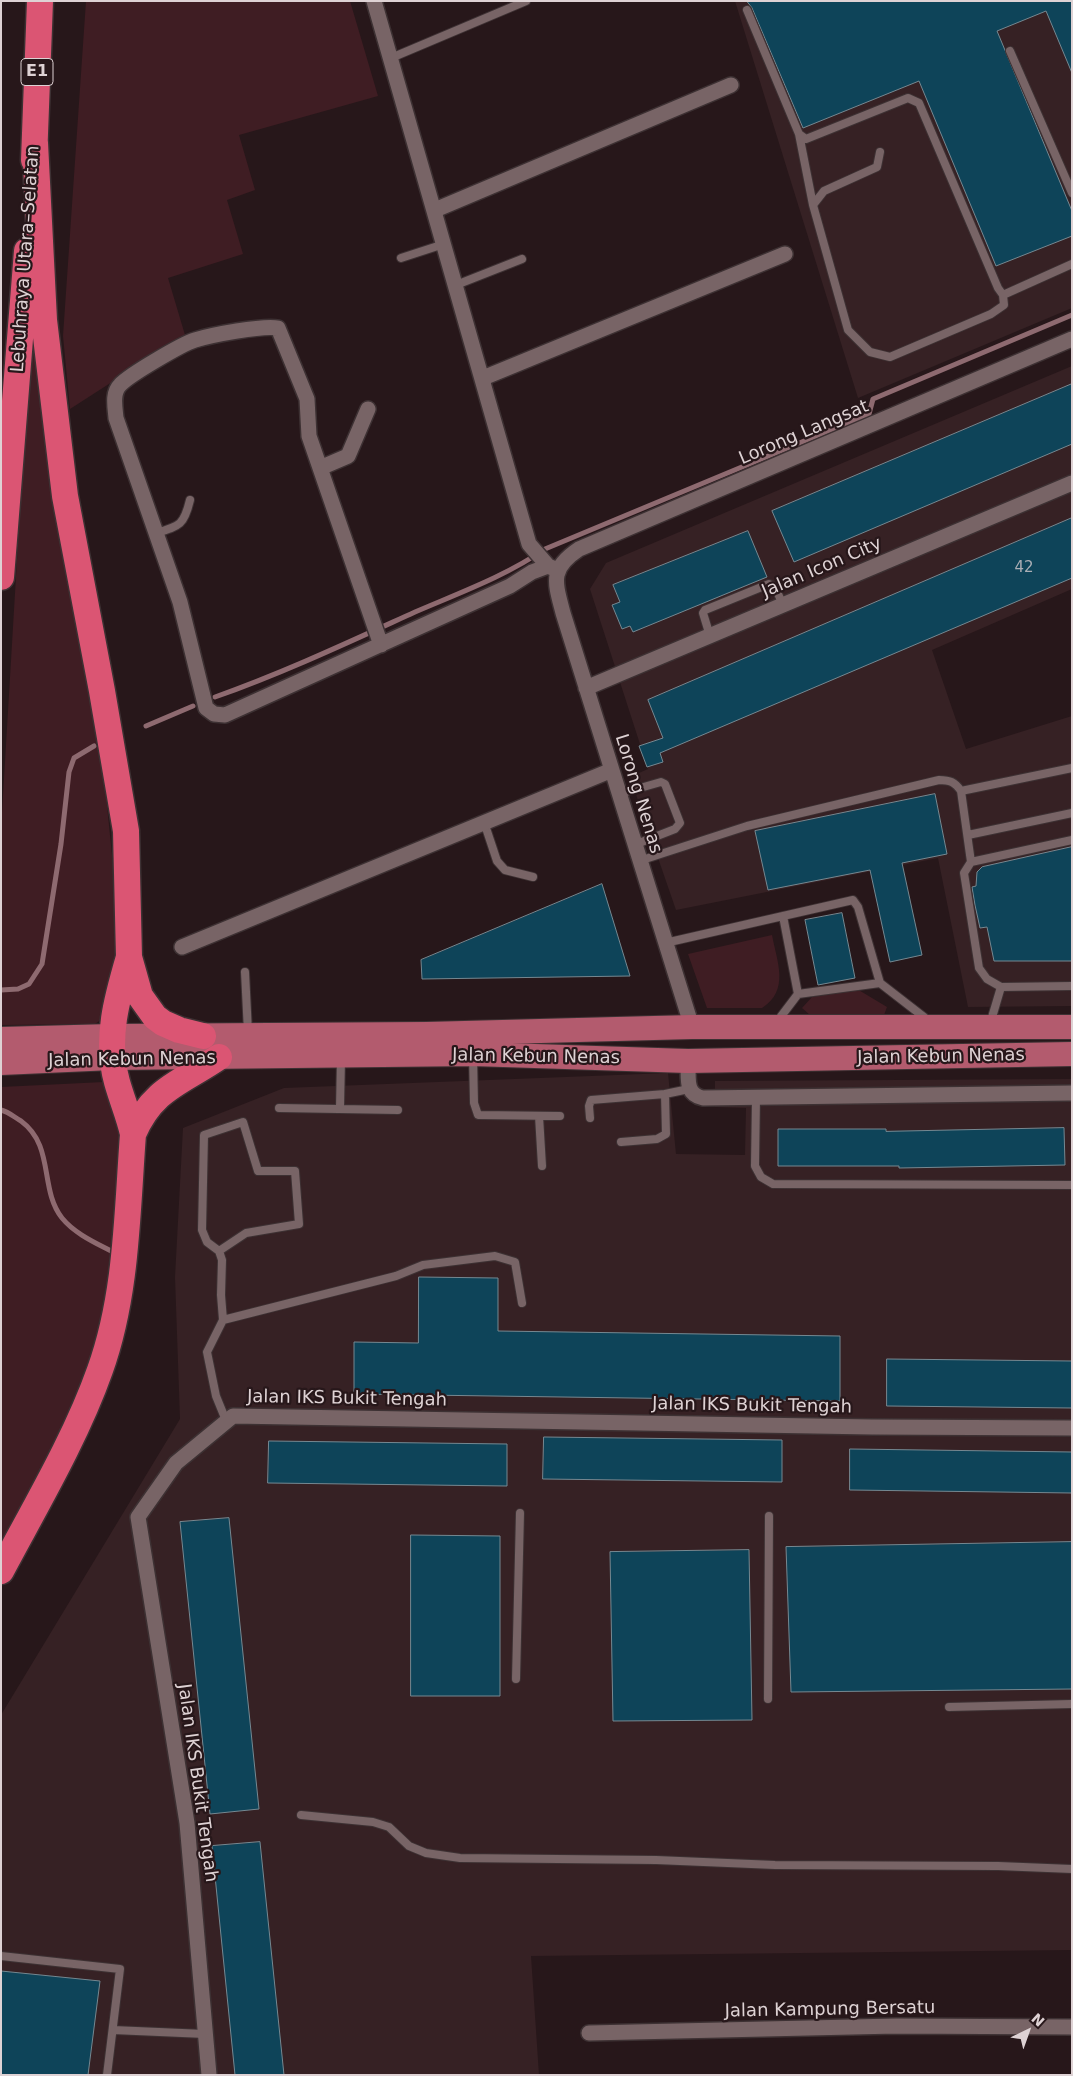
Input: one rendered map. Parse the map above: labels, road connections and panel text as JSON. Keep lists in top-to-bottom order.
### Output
{
  "streets": {
    "highway": ["E1", "Lebuhraya Utara–Selatan"],
    "main road": ["Jalan Kebun Nenas"],
    "street": [
      "Lorong Langsat",
      "Jalan Icon City",
      "Lorong Nenas",
      "Jalan IKS Bukit Tengah",
      "Jalan Kampung Bersatu"
    ]
  },
  "crossings": [
    ["Lorong Langsat", "Lorong Nenas"],
    ["Jalan Icon City", "Lorong Nenas"],
    ["Lorong Nenas", "Jalan Kebun Nenas"]
  ],
  "house_numbers": ["42"],
  "north": "top right"
}
